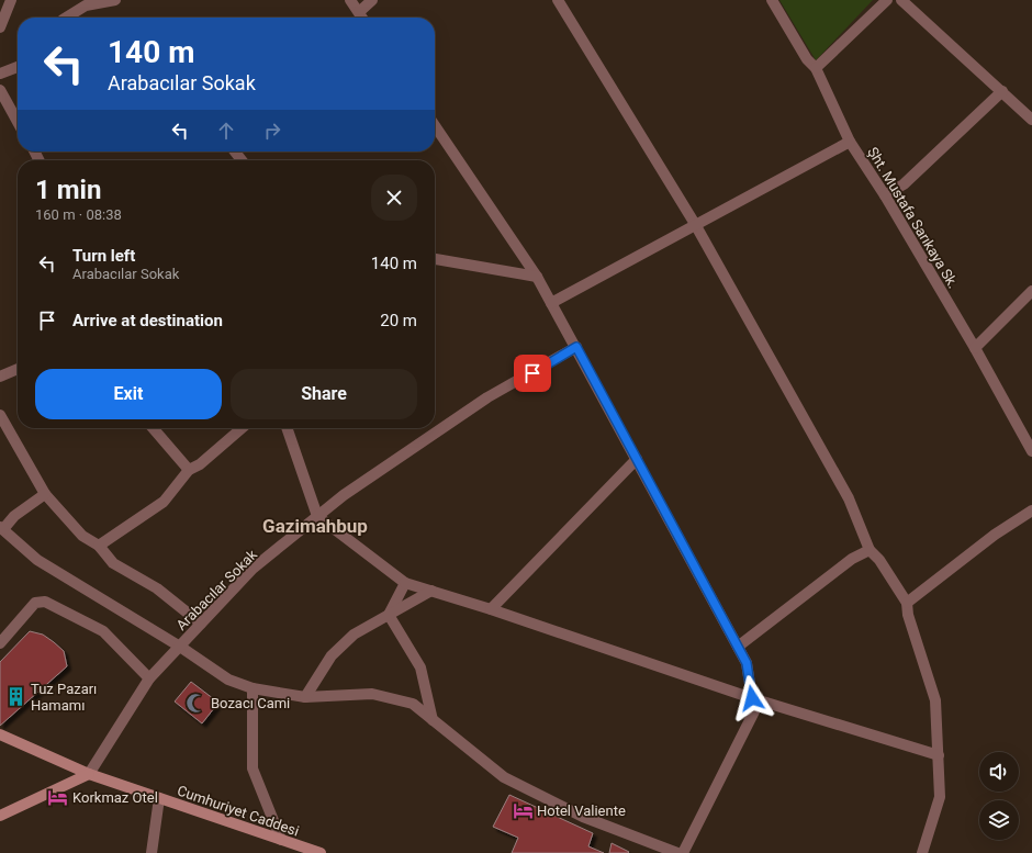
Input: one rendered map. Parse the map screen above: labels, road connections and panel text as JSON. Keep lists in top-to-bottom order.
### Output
{
  "streets": {
    "main road": ["Cumhuriyet Caddesi"],
    "street": ["Şht. Mustafa Sarıkaya Sk.", "Arabacılar Sokak"]
  },
  "crossings": [
    ["Arabacılar Sokak", "Cumhuriyet Caddesi"]
  ],
  "districts": ["Gazimahbup"],
  "places": {
    "building": ["Tuz Pazarı Hamamı"],
    "mosque": ["Bozacı Cami"],
    "hotel": ["Korkmaz Otel", "Hotel Valiente"]
  },
  "page": {
    "turn": ["140 m", "Arabacılar Sokak"],
    "heading": ["1 min", "160 m · 08:38"],
    "list": [
      {
        "name": "Turn left",
        "note": "Arabacılar Sokak",
        "value": "140 m"
      },
      {
        "name": "Arrive at destination",
        "value": "20 m"
      }
    ],
    "buttons": ["Exit", "Share"]
  }
}
